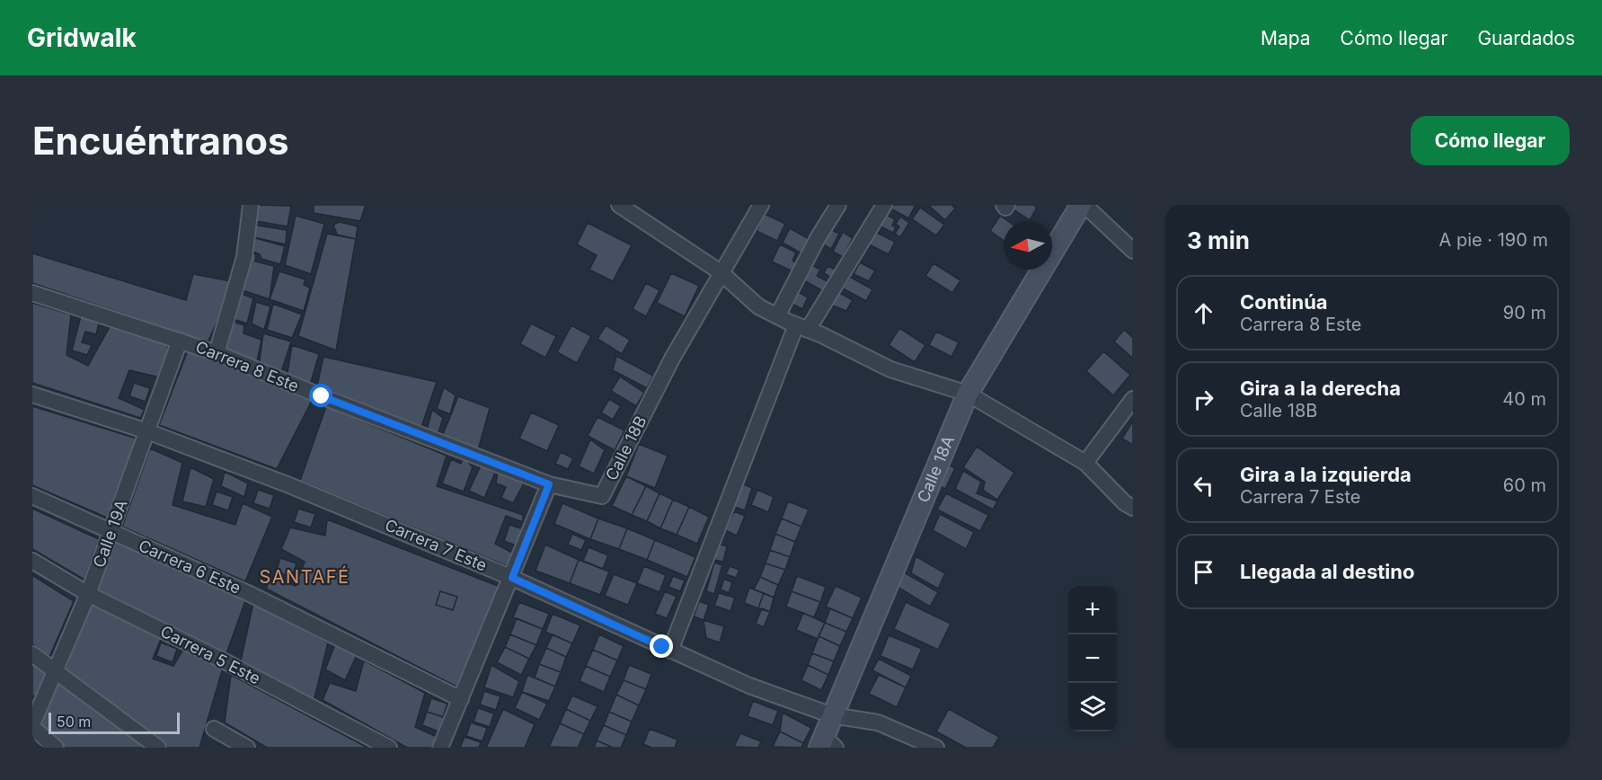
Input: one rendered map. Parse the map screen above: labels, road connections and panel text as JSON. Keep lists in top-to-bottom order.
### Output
{
  "streets": {
    "street": [
      "Carrera 8 Este",
      "Calle 18B",
      "Calle 18A",
      "Calle 19A",
      "Carrera 7 Este",
      "Carrera 6 Este",
      "Carrera 5 Este"
    ]
  },
  "crossings": [
    ["Carrera 8 Este", "Calle 18B"],
    ["Carrera 8 Este", "Calle 19A"],
    ["Calle 18A", "Carrera 7 Este"],
    ["Calle 19A", "Carrera 7 Este"],
    ["Calle 19A", "Carrera 6 Este"],
    ["Calle 19A", "Carrera 5 Este"]
  ],
  "districts": ["SANTAFÉ"],
  "scale_bar": "50 m",
  "north": "left",
  "page": {
    "header": "Gridwalk",
    "nav": ["Mapa", "Cómo llegar", "Guardados"],
    "buttons": "Cómo llegar",
    "title": "Encuéntranos",
    "heading": ["3 min", "A pie · 190 m"],
    "list": [
      ["Continúa", "Carrera 8 Este", "90 m"],
      ["Gira a la derecha", "Calle 18B", "40 m"],
      ["Gira a la izquierda", "Carrera 7 Este", "60 m"],
      "Llegada al destino"
    ],
    "map_buttons": ["+", "−"],
    "scale": "50 m"
  }
}
